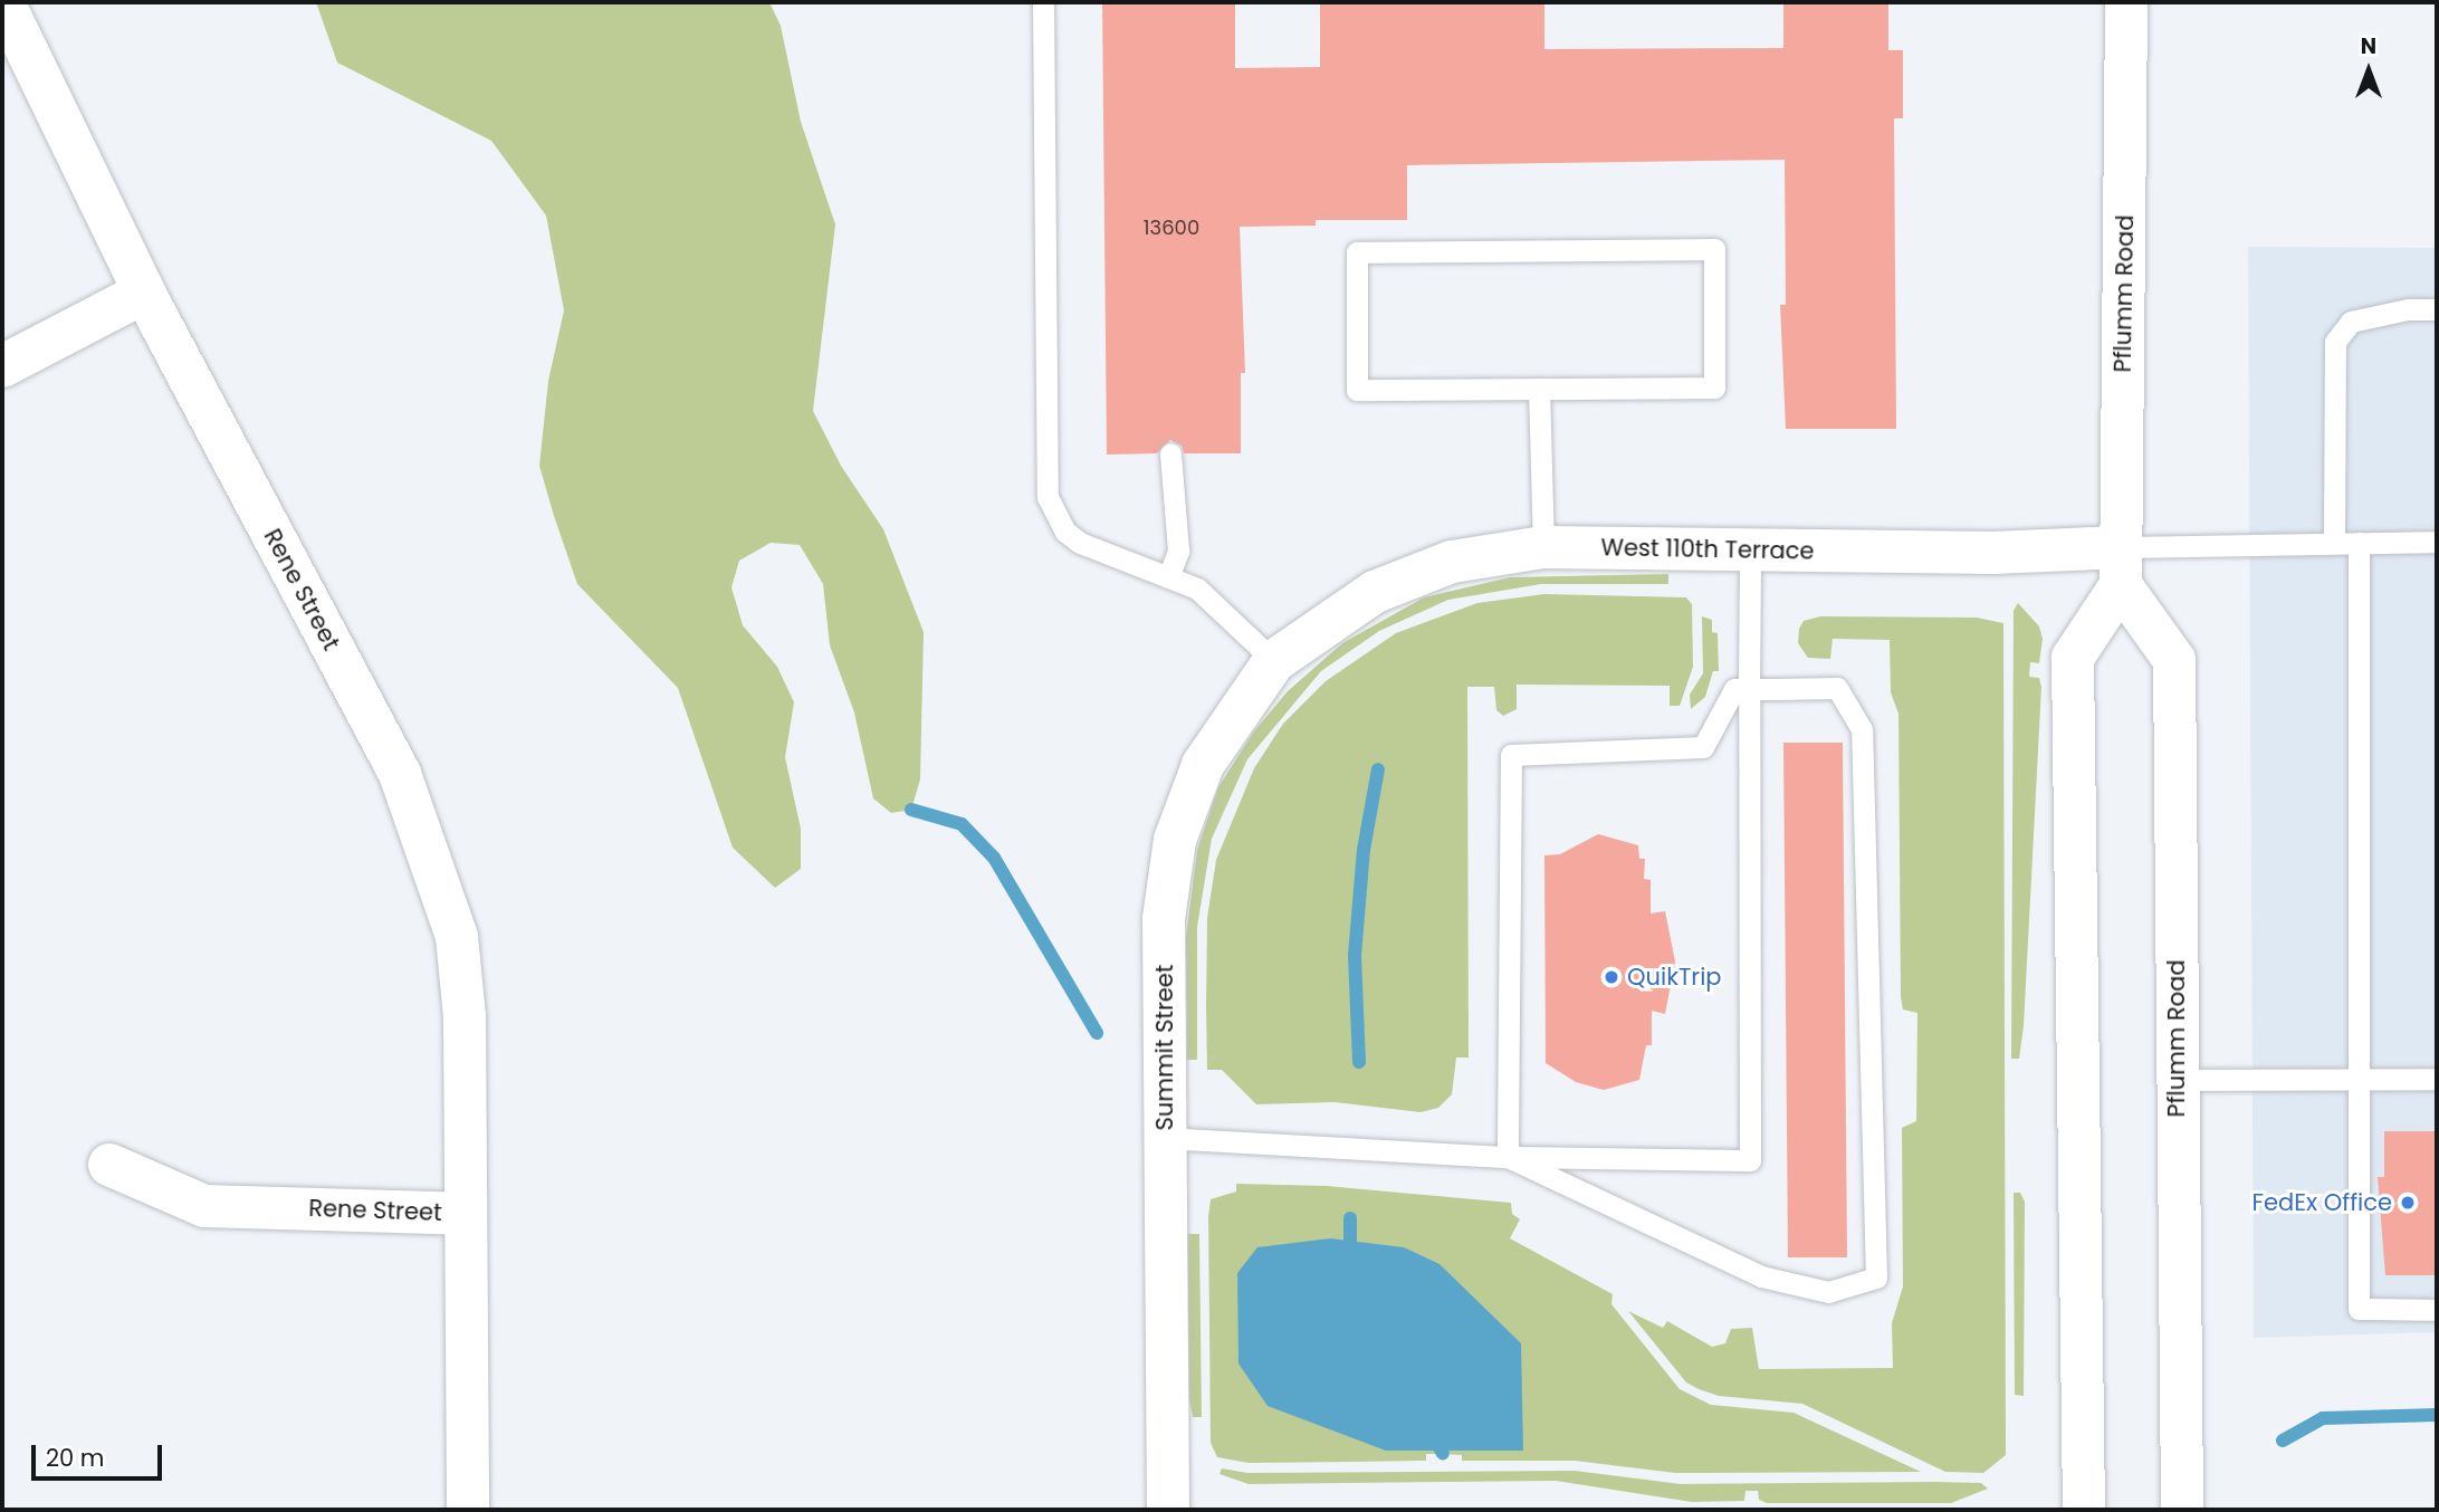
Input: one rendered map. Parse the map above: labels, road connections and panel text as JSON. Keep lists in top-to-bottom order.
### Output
{
  "streets": {
    "street": [
      "Pflumm Road",
      "West 110th Terrace",
      "Rene Street",
      "Summit Street"
    ]
  },
  "crossings": [
    ["Pflumm Road", "West 110th Terrace"],
    ["West 110th Terrace", "Summit Street"]
  ],
  "places": ["QuikTrip", "FedEx Office"],
  "house_numbers": ["13600"],
  "scale_bar": "20 m",
  "north": "top"
}
